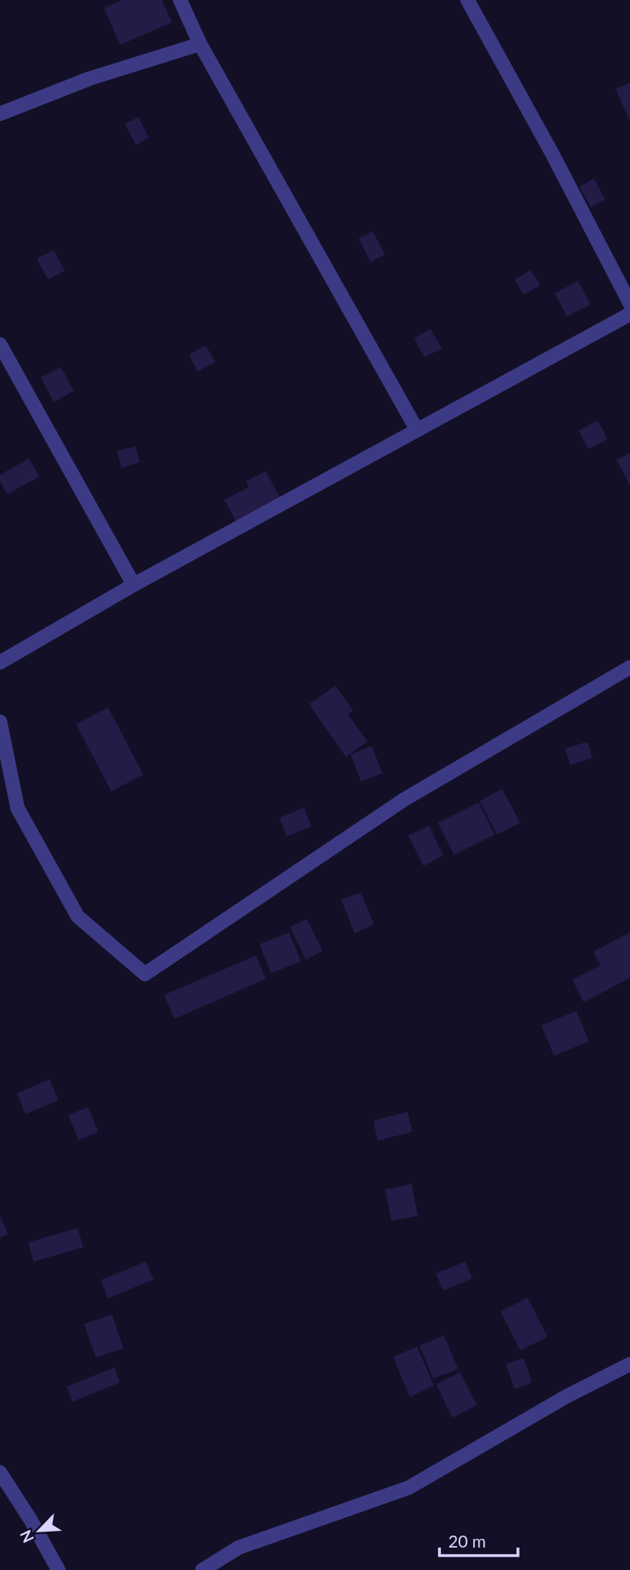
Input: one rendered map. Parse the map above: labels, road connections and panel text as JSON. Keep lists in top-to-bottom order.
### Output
{
  "scale_bar": "20 m",
  "north": "bottom left"
}
